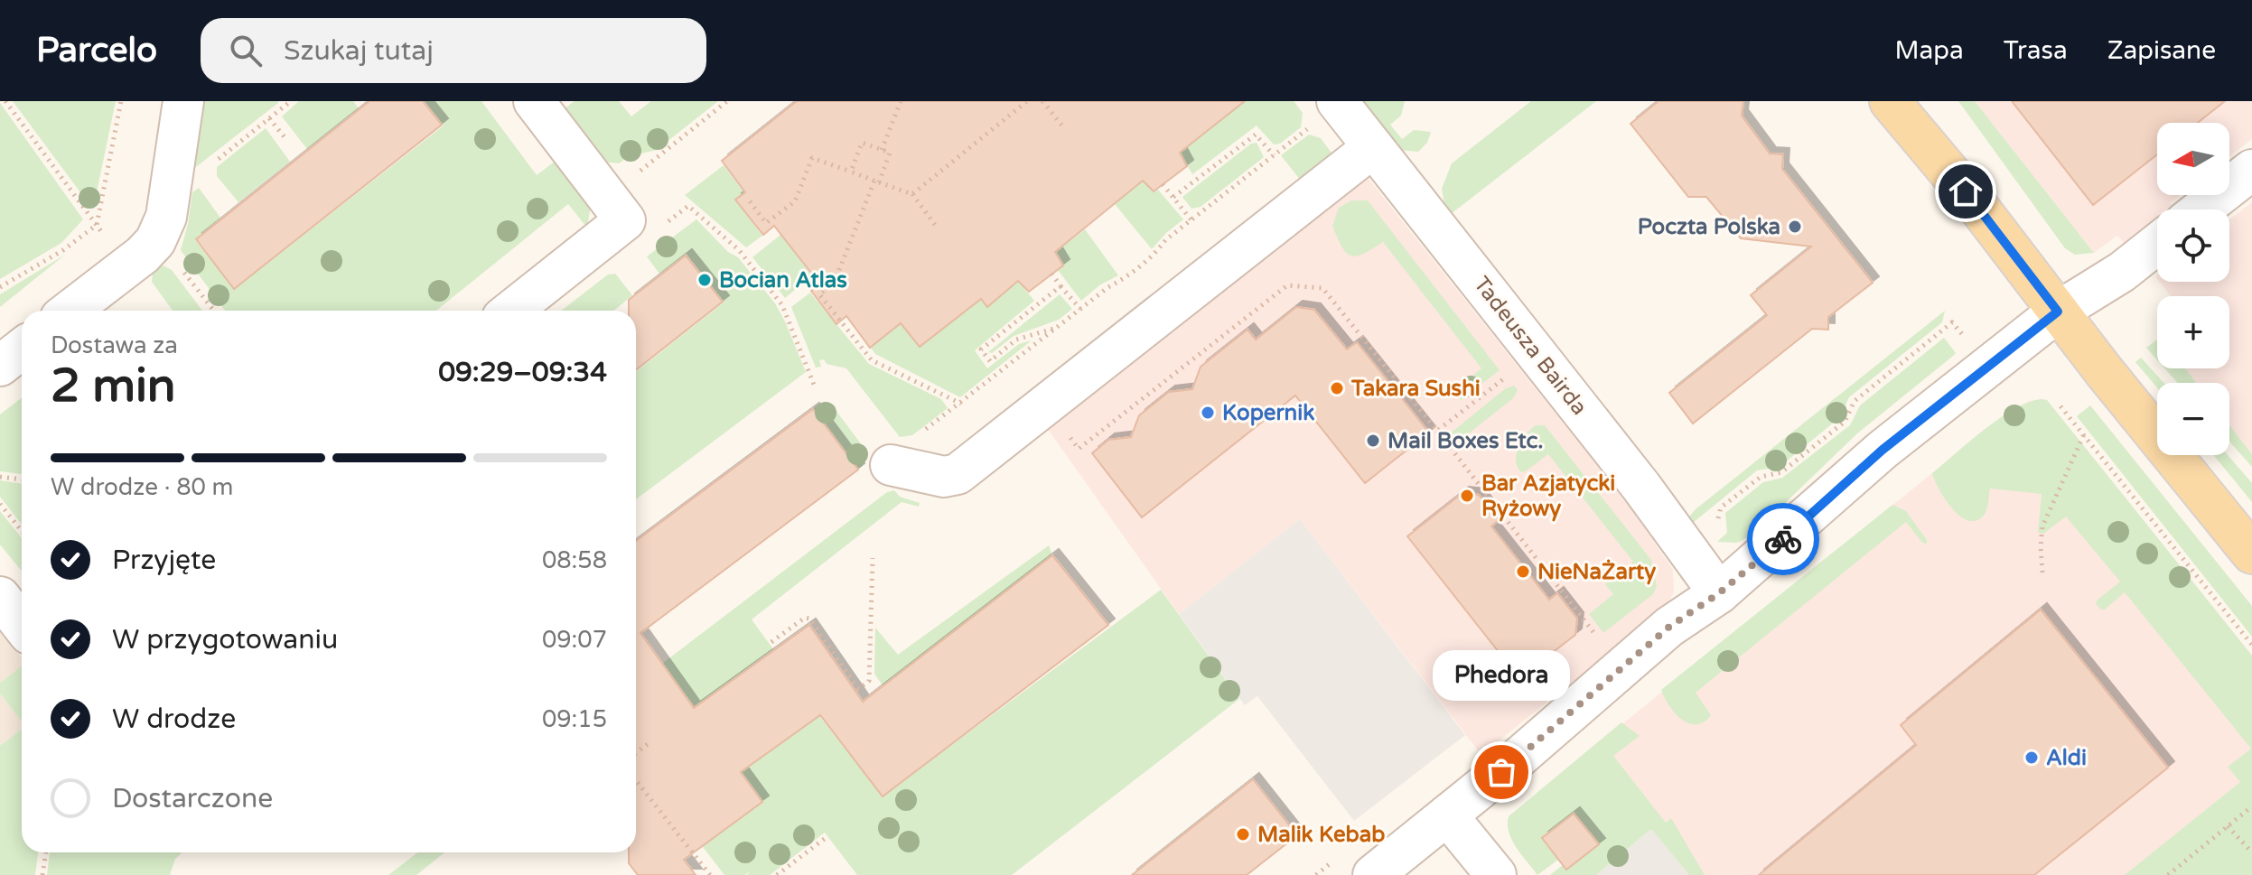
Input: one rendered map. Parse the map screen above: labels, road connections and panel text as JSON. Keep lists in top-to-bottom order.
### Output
{
  "streets": {
    "street": ["Tadeusza Bairda"]
  },
  "places": [
    "Poczta Polska",
    "Bocian Atlas",
    "Takara Sushi",
    "Kopernik",
    "Mail Boxes Etc.",
    "Bar Azjatycki Ryżowy",
    "NieNaŻarty",
    "Aldi",
    "Phedora",
    "Malik Kebab"
  ],
  "north": "left",
  "page": {
    "header": "Parcelo",
    "search": "Szukaj tutaj",
    "nav": ["Mapa", "Trasa", "Zapisane"],
    "map_buttons": ["+", "−"],
    "heading": ["2 min", "Dostawa za", "09:29–09:34"],
    "bar": "W drodze · 80 m",
    "list": [
      ["Przyjęte", "08:58"],
      ["W przygotowaniu", "09:07"],
      ["W drodze", "09:15"],
      "Dostarczone"
    ],
    "bubble": "Phedora"
  }
}
